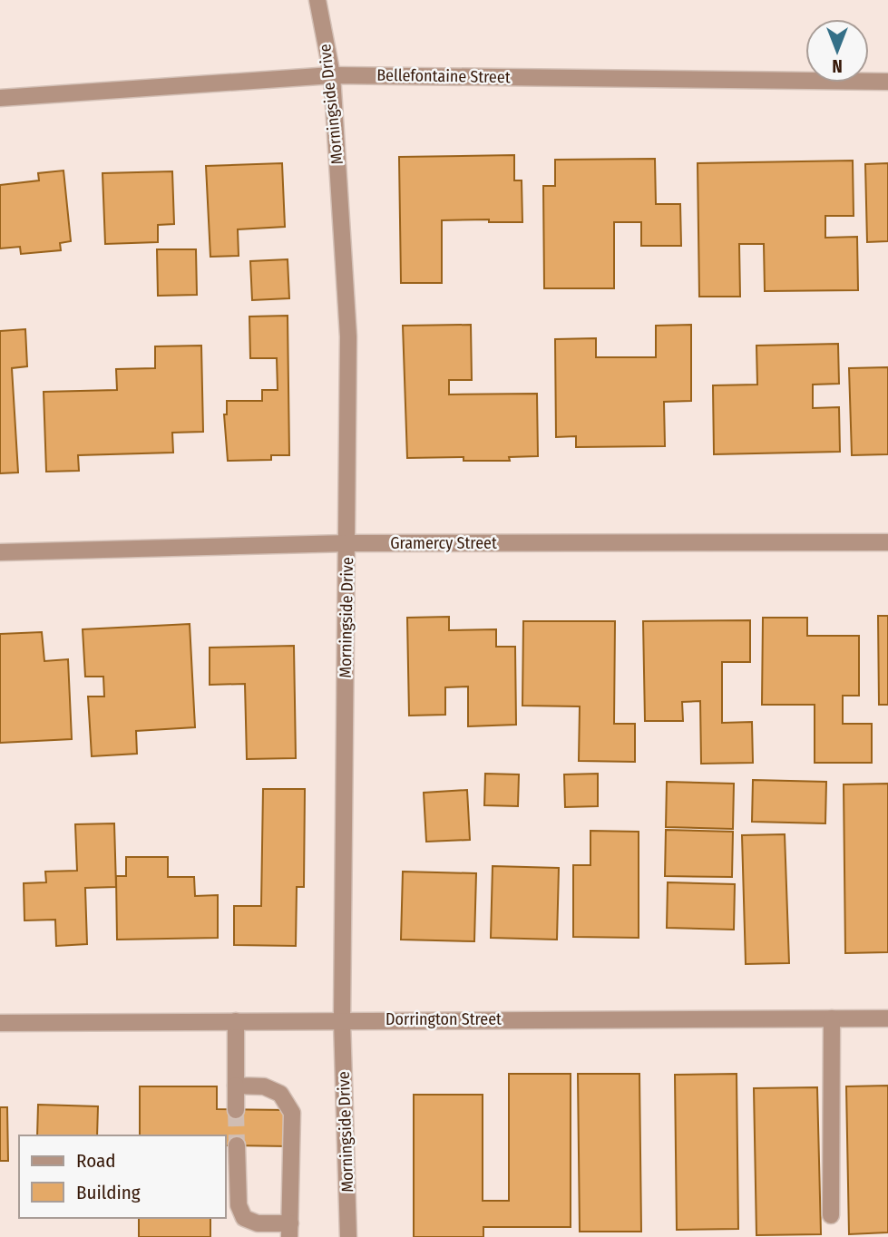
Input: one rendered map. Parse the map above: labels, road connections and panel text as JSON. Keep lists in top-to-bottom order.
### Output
{
  "streets": {
    "street": [
      "Bellefontaine Street",
      "Morningside Drive",
      "Gramercy Street",
      "Dorrington Street"
    ]
  },
  "crossings": [
    ["Bellefontaine Street", "Morningside Drive"],
    ["Morningside Drive", "Gramercy Street"],
    ["Morningside Drive", "Dorrington Street"]
  ],
  "legend": ["Road", "Building"],
  "north": "bottom"
}
